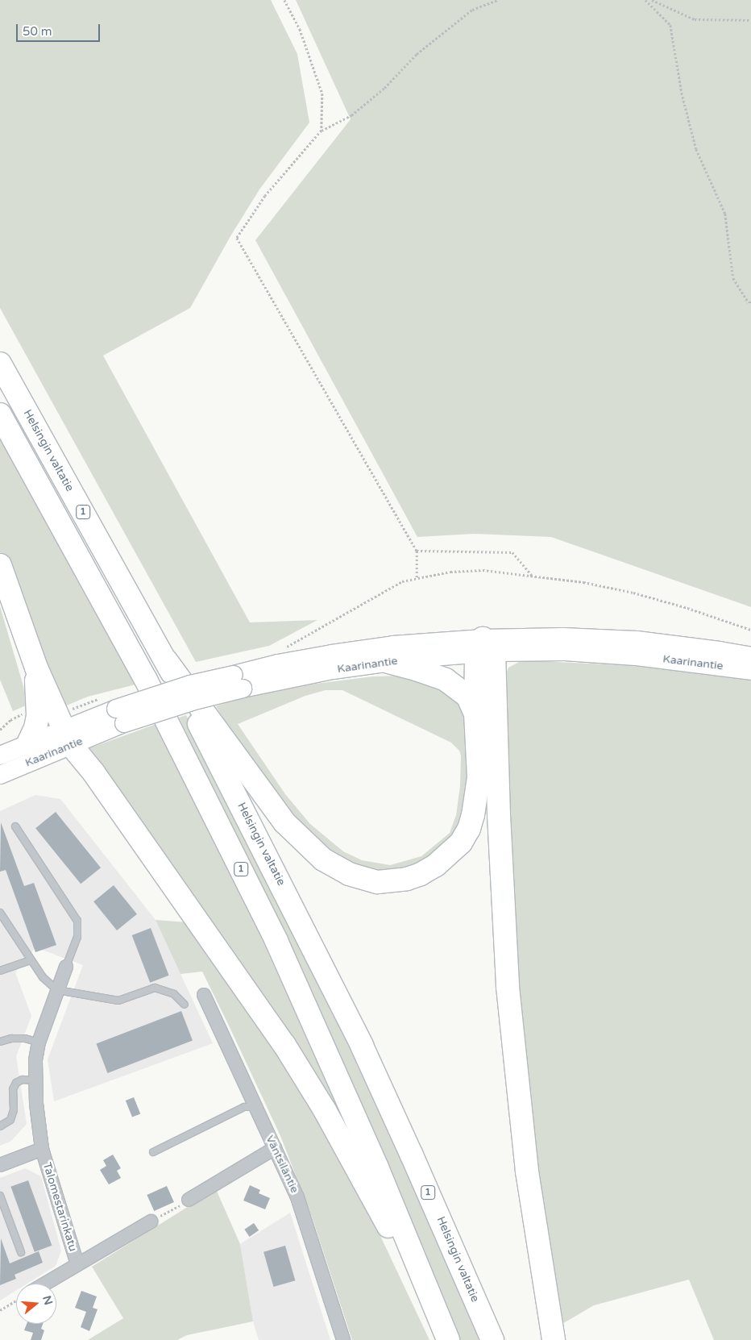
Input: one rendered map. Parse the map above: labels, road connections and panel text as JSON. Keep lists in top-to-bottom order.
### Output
{
  "streets": {
    "highway": ["Helsingin valtatie", "1"],
    "main road": ["Kaarinantie"],
    "street": ["Väntsiläntie", "Talomestarinkatu"]
  },
  "scale_bar": "50 m",
  "north": "right"
}
